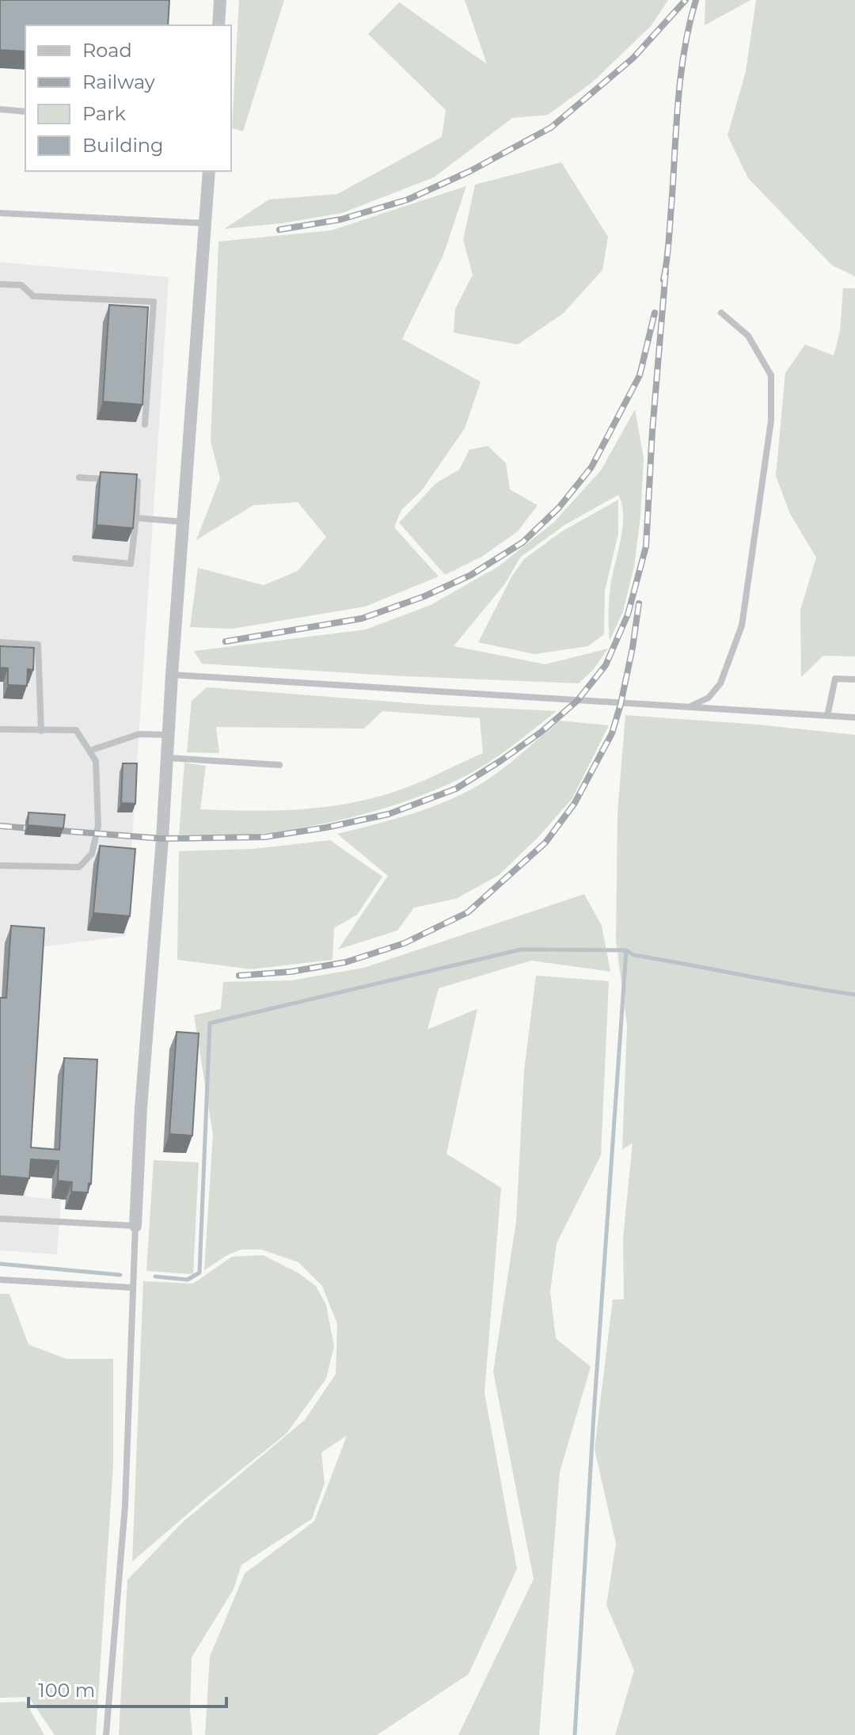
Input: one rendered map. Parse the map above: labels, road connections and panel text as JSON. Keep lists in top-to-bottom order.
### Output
{
  "legend": [
    "Road",
    "Railway",
    "Park",
    "Building"
  ],
  "scale_bar": "100 m"
}
